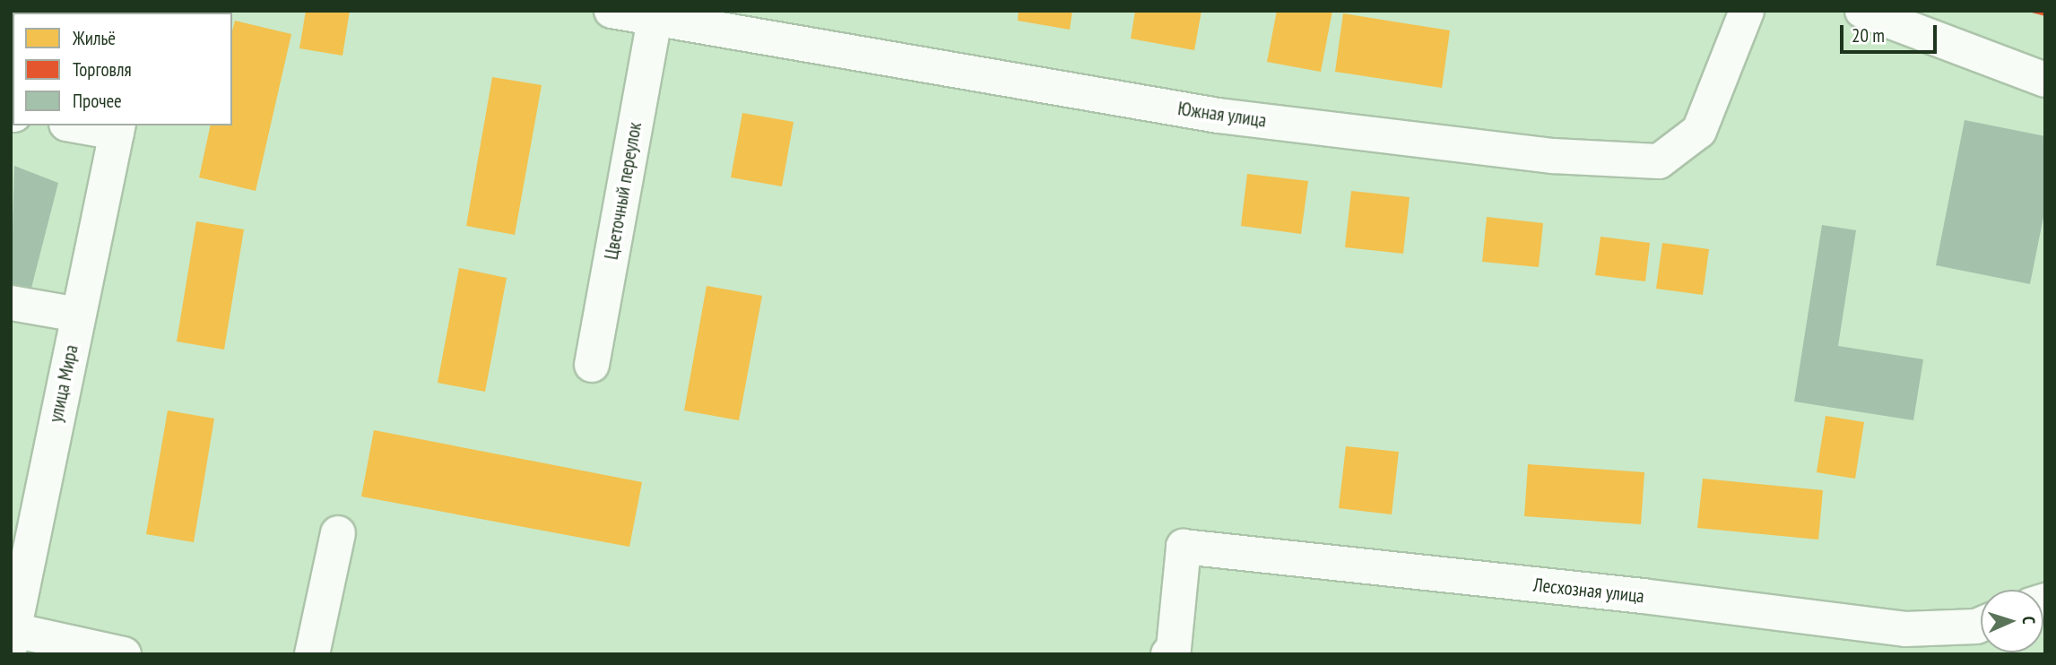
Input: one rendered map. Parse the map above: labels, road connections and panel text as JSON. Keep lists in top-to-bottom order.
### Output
{
  "streets": {
    "street": [
      "Южная улица",
      "Цветочный переулок",
      "улица Мира",
      "Лесхозная улица"
    ]
  },
  "crossings": [
    ["Южная улица", "Цветочный переулок"]
  ],
  "legend": ["Жильё", "Торговля", "Прочее"],
  "scale_bar": "20 m",
  "north": "right"
}
